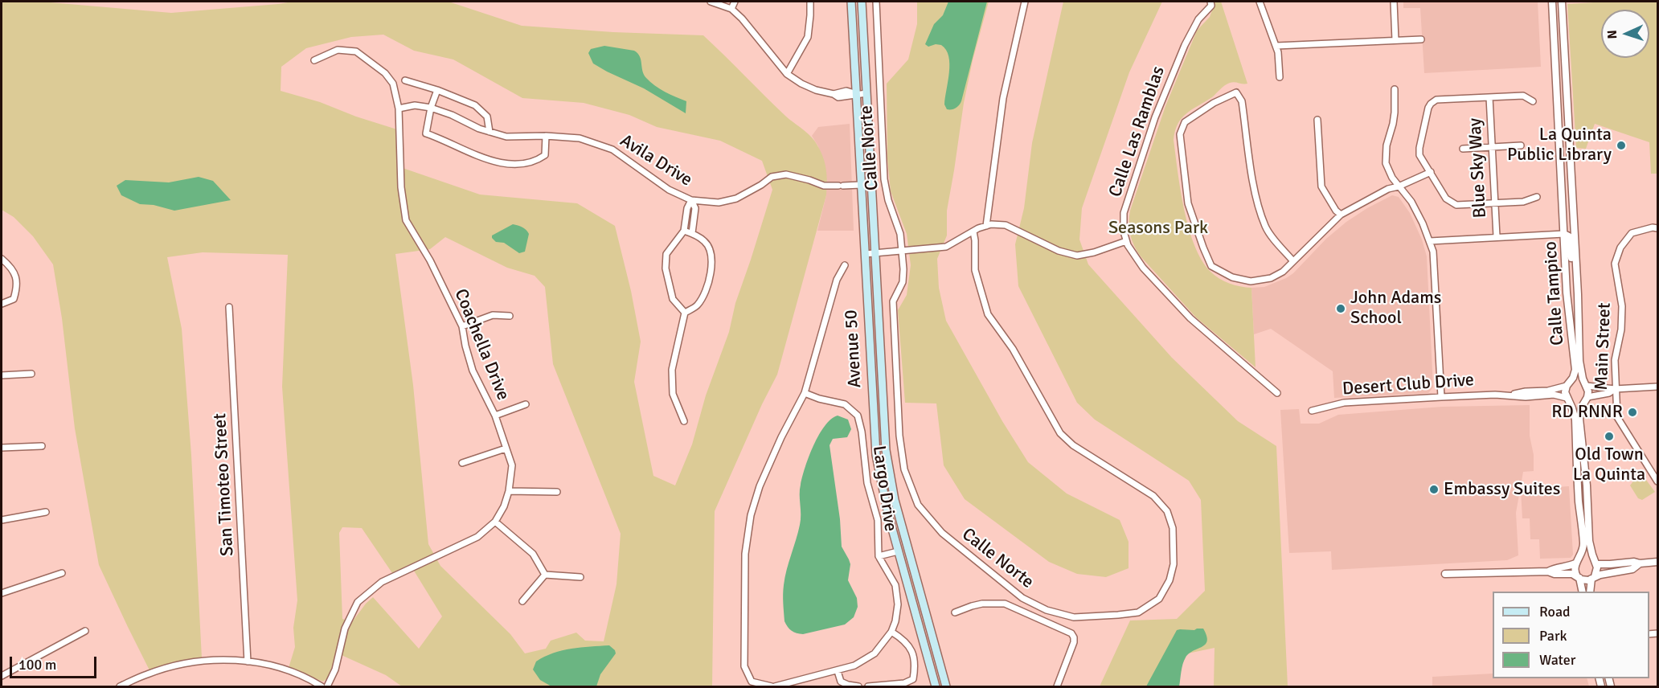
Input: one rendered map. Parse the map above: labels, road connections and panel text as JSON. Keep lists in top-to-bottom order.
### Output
{
  "streets": {
    "main road": ["Avenue 50"],
    "street": [
      "Calle Las Ramblas",
      "Calle Norte",
      "Avila Drive",
      "Blue Sky Way",
      "Calle Tampico",
      "Coachella Drive",
      "Main Street",
      "Desert Club Drive",
      "San Timoteo Street",
      "Largo Drive"
    ]
  },
  "crossings": [
    ["Avila Drive", "Coachella Drive"],
    ["Avila Drive", "Avenue 50"],
    ["Calle Tampico", "Desert Club Drive"],
    ["Main Street", "Desert Club Drive"]
  ],
  "parks": ["Seasons Park"],
  "places": [
    "La Quinta Public Library",
    "John Adams School",
    "RD RNNR",
    "Old Town La Quinta",
    "Embassy Suites"
  ],
  "legend": ["Road", "Park", "Water"],
  "scale_bar": "100 m",
  "north": "left"
}
